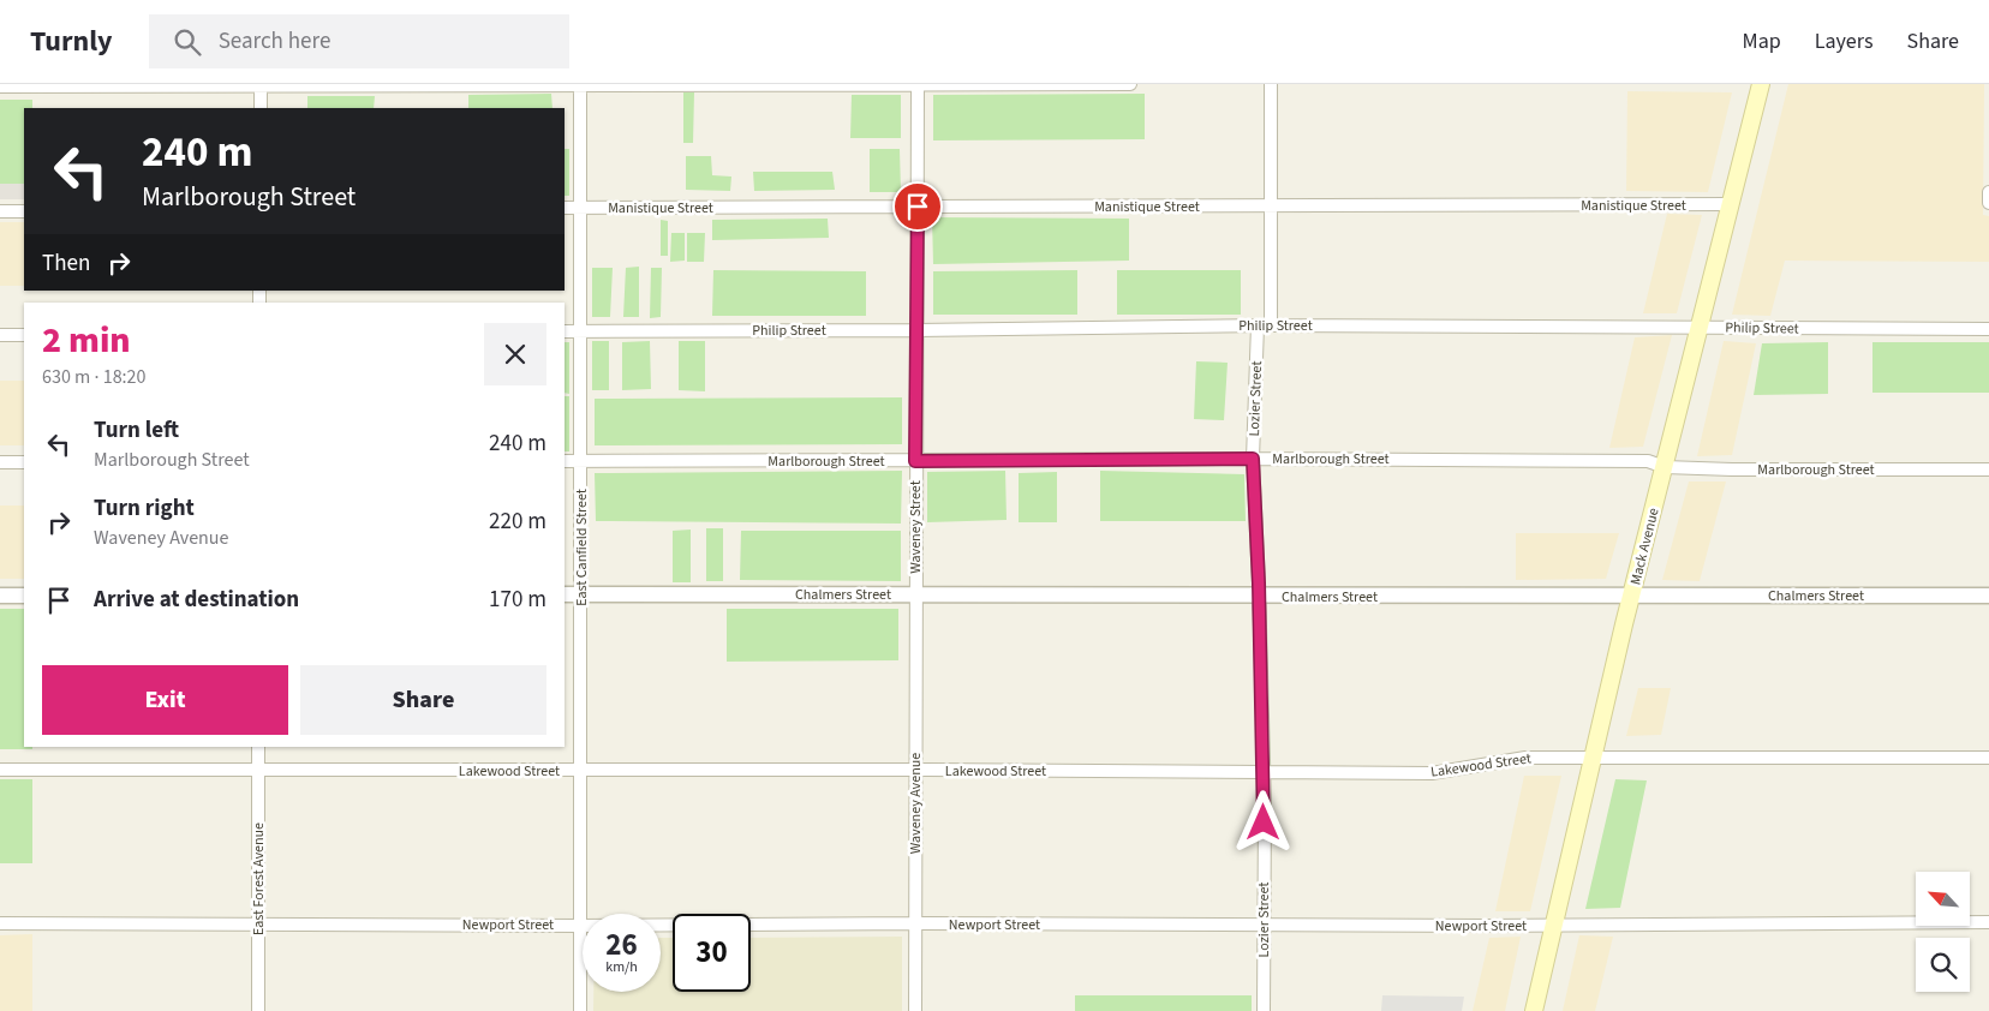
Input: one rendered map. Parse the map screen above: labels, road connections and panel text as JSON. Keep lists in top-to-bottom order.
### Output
{
  "streets": {
    "main road": ["Mack Avenue"],
    "street": [
      "Manistique Street",
      "Philip Street",
      "Lozier Street",
      "Marlborough Street",
      "Waveney Street",
      "East Canfield Street",
      "Chalmers Street",
      "Lakewood Street",
      "Waveney Avenue",
      "East Forest Avenue",
      "Newport Street"
    ]
  },
  "crossings": [
    ["Manistique Street", "Mack Avenue"],
    ["Manistique Street", "East Canfield Street"],
    ["Philip Street", "Lozier Street"],
    ["Philip Street", "Mack Avenue"],
    ["Philip Street", "East Canfield Street"],
    ["Lozier Street", "Marlborough Street"],
    ["Lozier Street", "Chalmers Street"],
    ["Lozier Street", "Lakewood Street"],
    ["Lozier Street", "Newport Street"],
    ["Marlborough Street", "Waveney Street"],
    ["Marlborough Street", "Mack Avenue"],
    ["Marlborough Street", "East Canfield Street"],
    ["Waveney Street", "Chalmers Street"],
    ["Waveney Street", "Waveney Avenue"],
    ["Mack Avenue", "Chalmers Street"],
    ["Mack Avenue", "Lakewood Street"],
    ["Mack Avenue", "Newport Street"],
    ["East Canfield Street", "Chalmers Street"],
    ["East Canfield Street", "Lakewood Street"],
    ["East Canfield Street", "Newport Street"],
    ["Chalmers Street", "Waveney Avenue"],
    ["Lakewood Street", "Waveney Avenue"],
    ["Lakewood Street", "East Forest Avenue"],
    ["Waveney Avenue", "Newport Street"],
    ["East Forest Avenue", "Newport Street"]
  ],
  "north": "top left",
  "page": {
    "header": "Turnly",
    "search": "Search here",
    "nav": ["Map", "Layers", "Share"],
    "turn": ["240 m", "Marlborough Street"],
    "then": "Then",
    "heading": ["2 min", "630 m · 18:20"],
    "list": [
      {
        "name": "Turn left",
        "note": "Marlborough Street",
        "value": "240 m"
      },
      {
        "name": "Turn right",
        "note": "Waveney Avenue",
        "value": "220 m"
      },
      {
        "name": "Arrive at destination",
        "value": "170 m"
      }
    ],
    "buttons": ["Exit", "Share"],
    "speed": "26 km/h",
    "limit": "30"
  }
}
